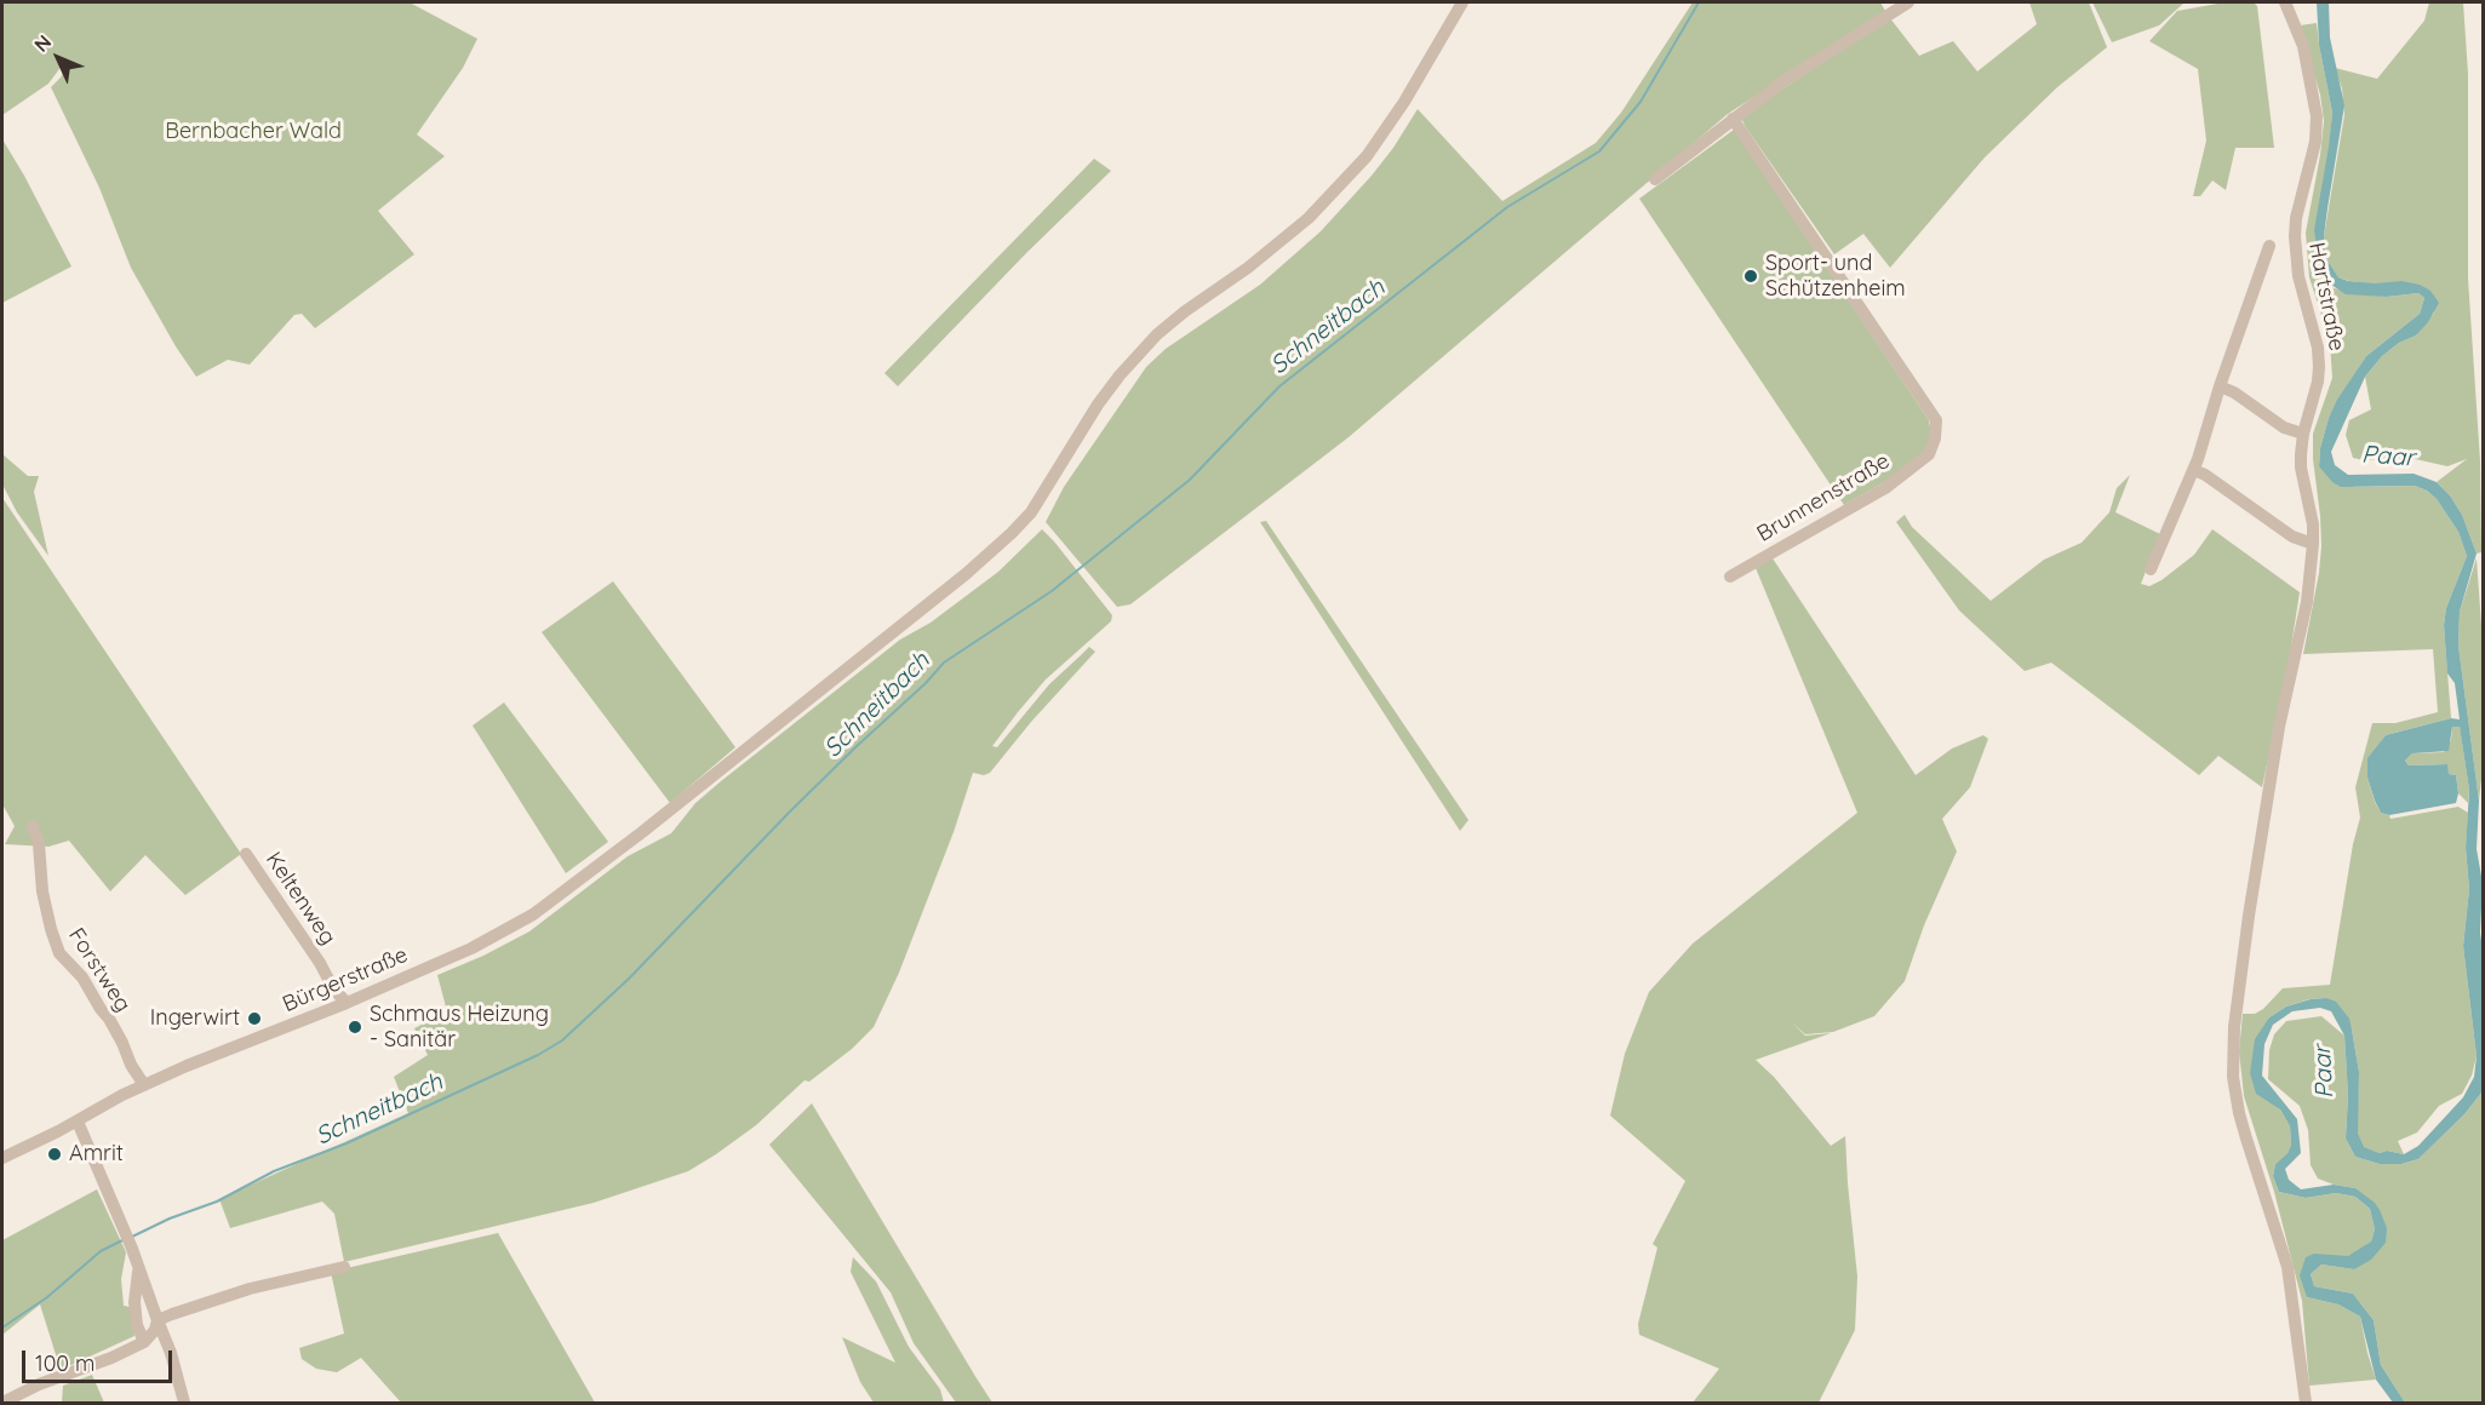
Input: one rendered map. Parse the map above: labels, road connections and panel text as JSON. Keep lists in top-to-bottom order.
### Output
{
  "streets": {
    "street": [
      "Hartstraße",
      "Brunnenstraße",
      "Keltenweg",
      "Forstweg",
      "Bürgerstraße"
    ]
  },
  "crossings": [
    ["Keltenweg", "Bürgerstraße"],
    ["Forstweg", "Bürgerstraße"]
  ],
  "water": ["Schneitbach", "Paar"],
  "parks": ["Bernbacher Wald"],
  "places": [
    "Sport- und Schützenheim",
    "Ingerwirt",
    "Schmaus Heizung - Sanitär",
    "Amrit"
  ],
  "scale_bar": "100 m",
  "north": "top left"
}
